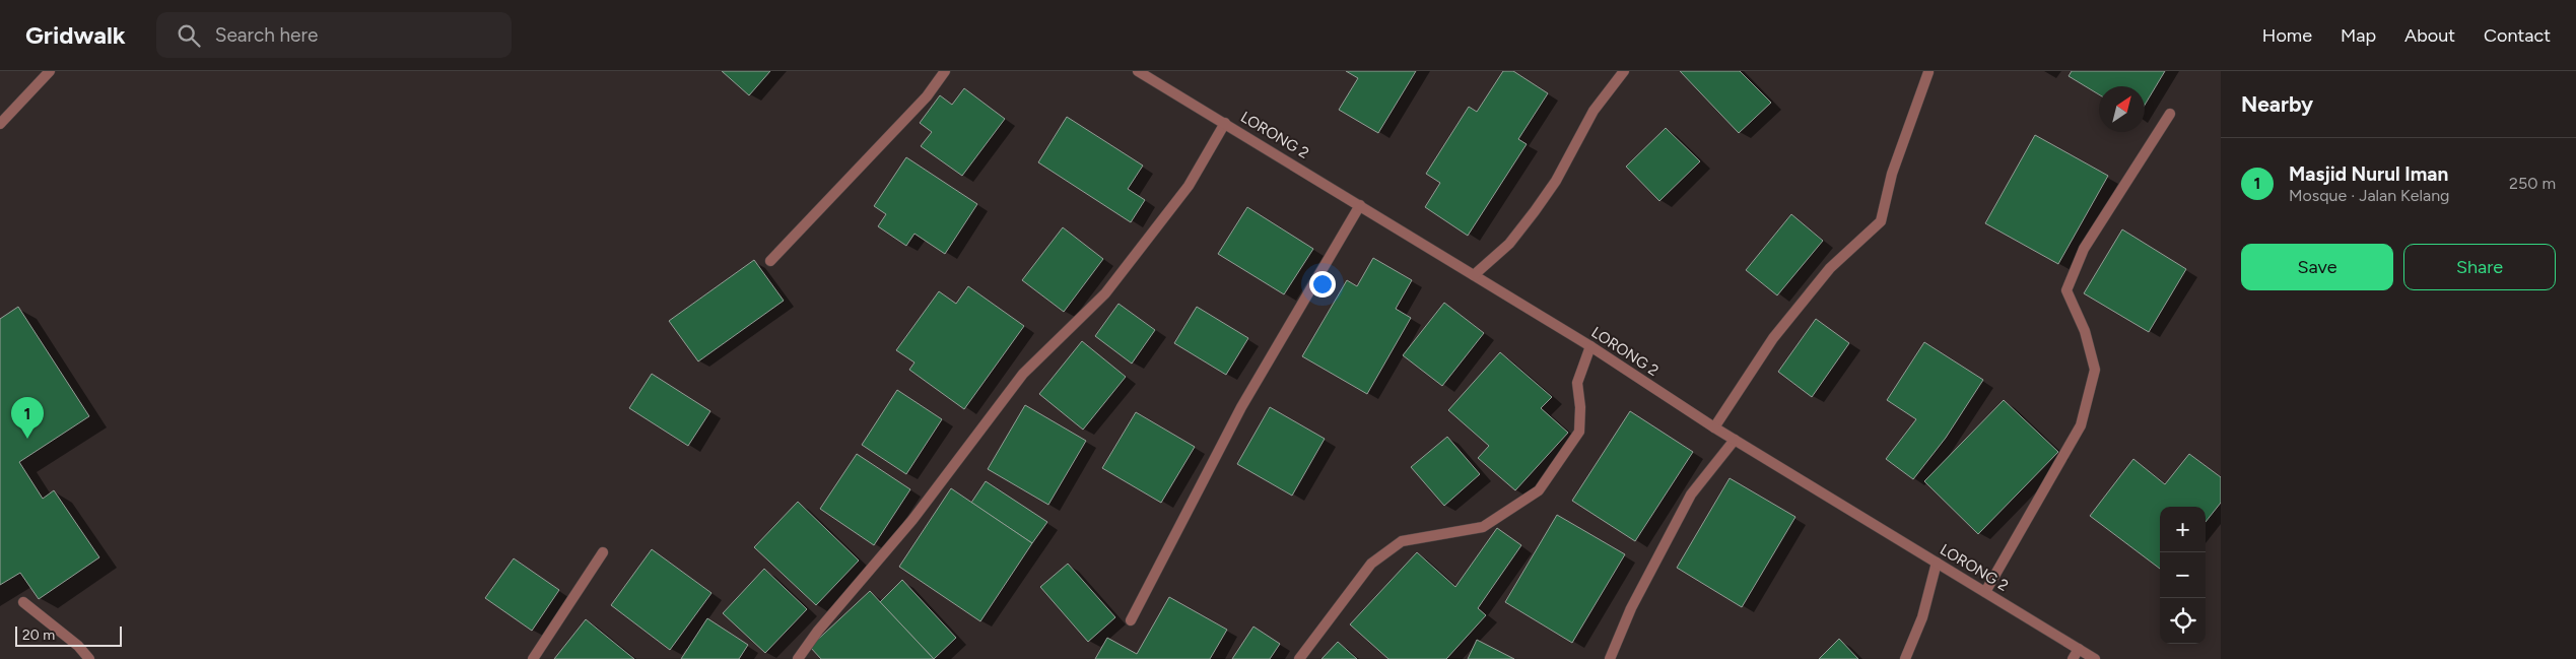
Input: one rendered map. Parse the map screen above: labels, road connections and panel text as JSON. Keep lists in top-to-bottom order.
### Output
{
  "streets": {
    "street": ["LORONG 2"]
  },
  "scale_bar": "20 m",
  "north": "top right",
  "page": {
    "header": "Gridwalk",
    "search": "Search here",
    "nav": [
      "Home",
      "Map",
      "About",
      "Contact"
    ],
    "heading": "Nearby",
    "list": [
      {
        "mark": "1",
        "name": "Masjid Nurul Iman",
        "note": "Mosque · Jalan Kelang",
        "value": "250 m"
      }
    ],
    "buttons": ["Save", "Share"],
    "pins": "1",
    "map_buttons": ["+", "−"],
    "scale": "20 m"
  }
}
